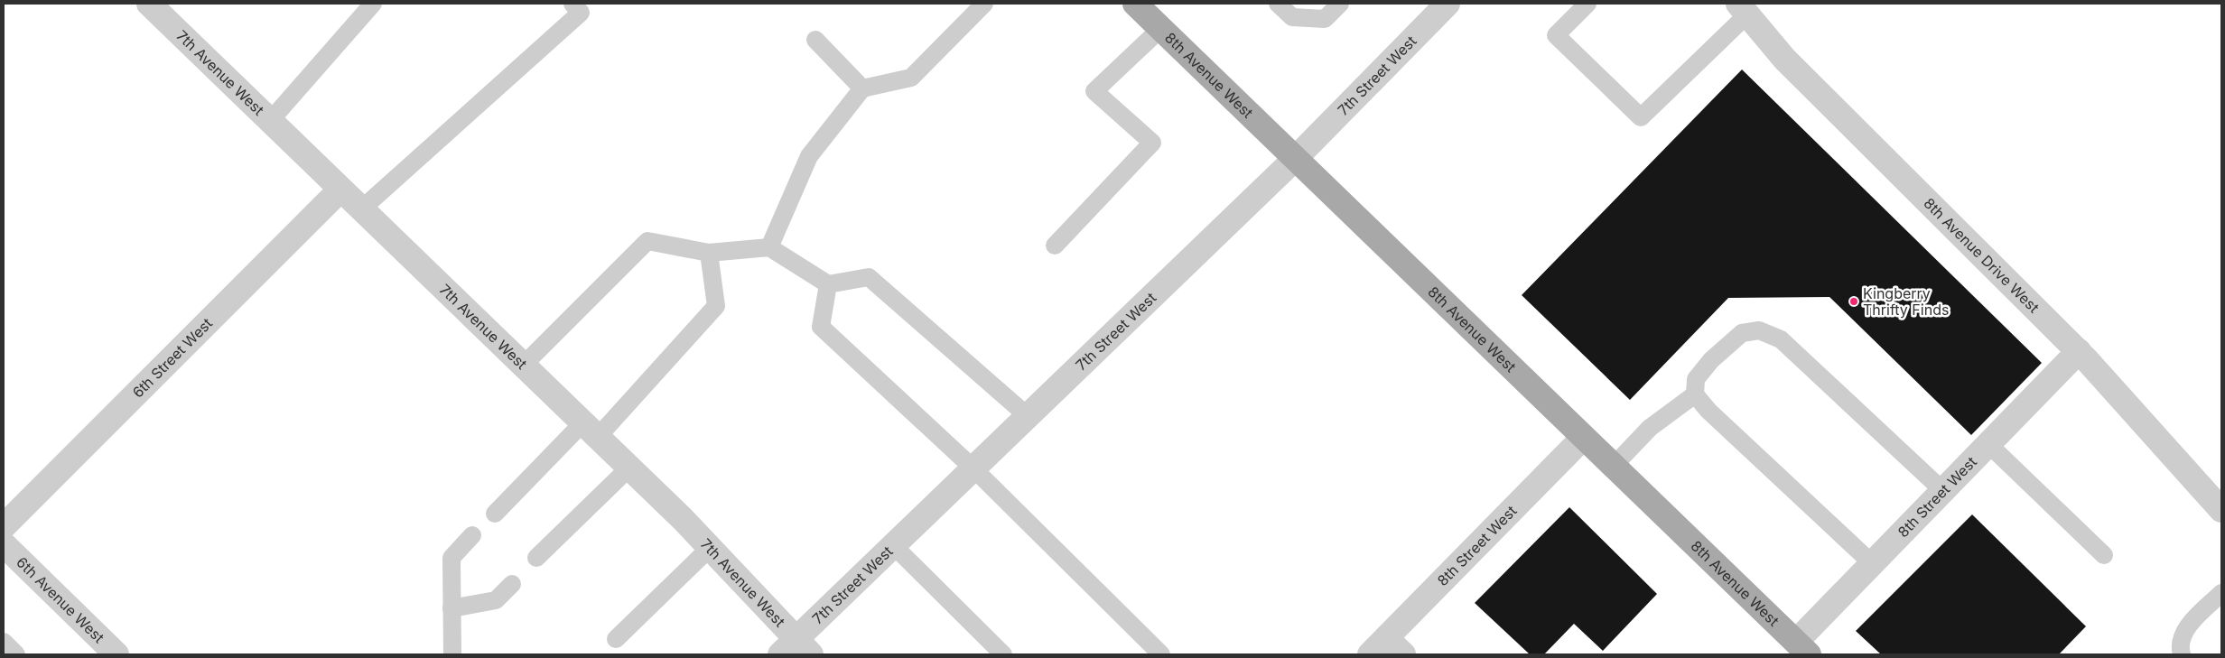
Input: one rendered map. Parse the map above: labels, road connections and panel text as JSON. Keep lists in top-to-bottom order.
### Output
{
  "streets": {
    "main road": ["8th Avenue West"],
    "street": [
      "7th Avenue West",
      "7th Street West",
      "8th Avenue Drive West",
      "6th Street West",
      "8th Street West",
      "6th Avenue West"
    ]
  },
  "crossings": [
    ["7th Avenue West", "7th Street West"],
    ["7th Avenue West", "6th Street West"],
    ["8th Avenue West", "7th Street West"],
    ["8th Avenue West", "8th Street West"],
    ["8th Avenue Drive West", "8th Street West"]
  ],
  "places": ["Kingberry Thrifty Finds"]
}
